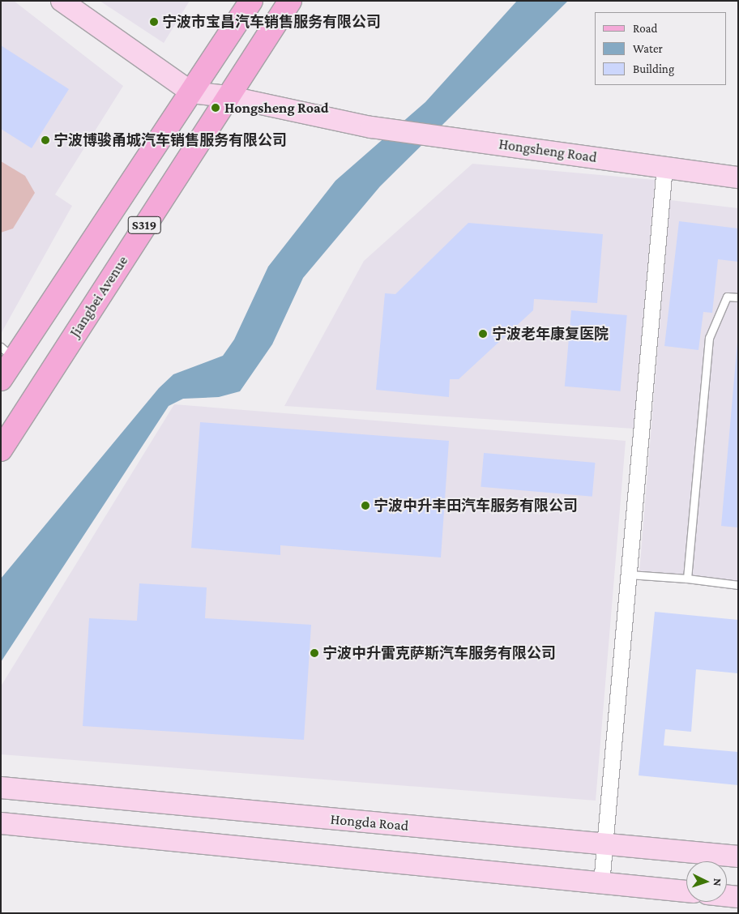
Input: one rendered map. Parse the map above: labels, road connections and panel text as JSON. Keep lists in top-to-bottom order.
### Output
{
  "streets": {
    "main road": [
      "Hongsheng Road",
      "S319",
      "Jiangbei Avenue",
      "Hongda Road"
    ]
  },
  "crossings": [
    ["Hongsheng Road", "S319"],
    ["Hongsheng Road", "Jiangbei Avenue"]
  ],
  "places": [
    "宁波市宝昌汽车销售服务有限公司",
    "Hongsheng Road",
    "宁波博骏甬城汽车销售服务有限公司",
    "宁波老年康复医院",
    "宁波中升丰田汽车服务有限公司",
    "宁波中升雷克萨斯汽车服务有限公司"
  ],
  "legend": ["Road", "Water", "Building"],
  "north": "right"
}
